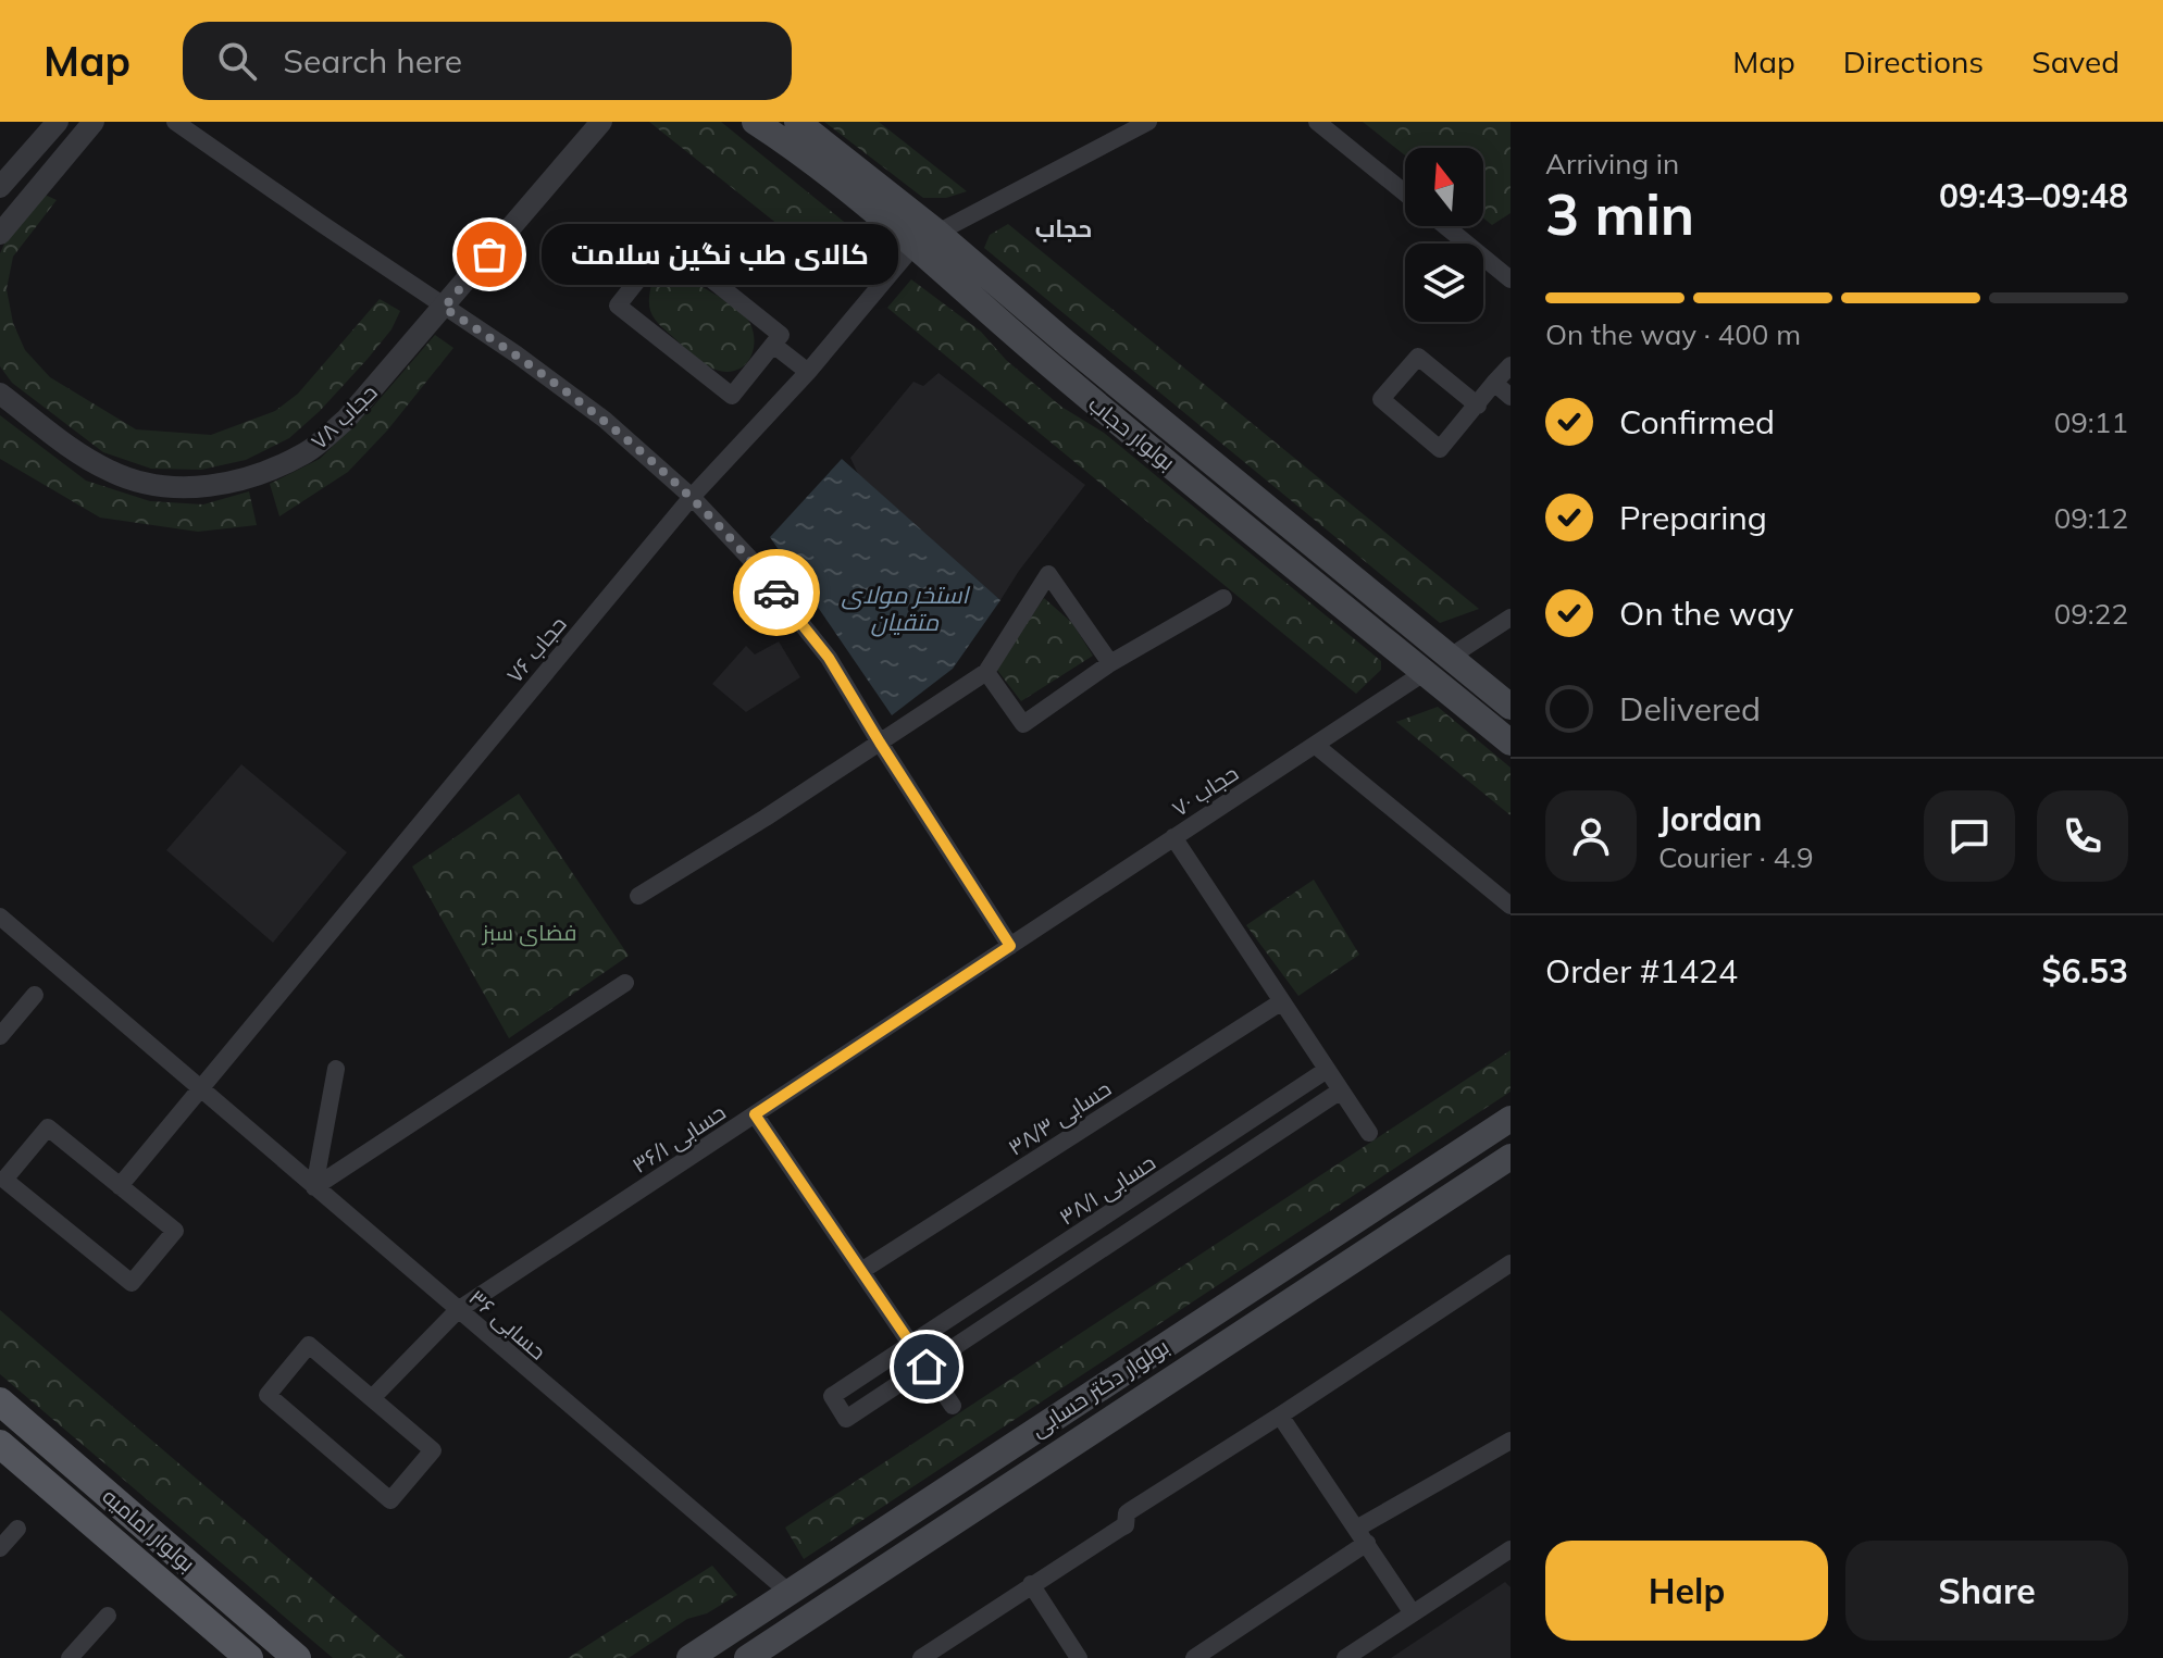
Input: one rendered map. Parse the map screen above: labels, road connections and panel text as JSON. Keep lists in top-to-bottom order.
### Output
{
  "streets": {
    "main road": ["بولوار حجاب", "بولوار دکتر حسابی", "بولوار امامیه"],
    "street": [
      "حجاب ۷۸",
      "حجاب ۷۶",
      "حجاب ۷۰",
      "حسابی ۳۸/۳",
      "حسابی ۳۶/۱",
      "حسابی ۳۸/۱",
      "حسابی ۳۶"
    ]
  },
  "crossings": [
    ["بولوار حجاب", "حجاب ۷۶"],
    ["بولوار حجاب", "حجاب ۷۰"],
    ["حجاب ۷۶", "حسابی ۳۶"],
    ["حجاب ۷۰", "حسابی ۳۶/۱"],
    ["حسابی ۳۶/۱", "حسابی ۳۶"],
    ["حسابی ۳۶", "بولوار دکتر حسابی"]
  ],
  "districts": ["حجاب"],
  "water": ["استخر مولای متقیان"],
  "parks": ["فضای سبز"],
  "places": ["کالای طب نگین سلامت"],
  "north": "top",
  "page": {
    "header": "Map",
    "search": "Search here",
    "nav": ["Map", "Directions", "Saved"],
    "heading": ["3 min", "Arriving in", "09:43–09:48"],
    "panel": [
      "Jordan",
      "Courier · 4.9",
      "Order #1424",
      "$6.53"
    ],
    "bubble": "کالای طب نگین سلامت",
    "bar": "On the way · 400 m",
    "list": [
      ["Confirmed", "09:11"],
      ["Preparing", "09:12"],
      ["On the way", "09:22"],
      "Delivered"
    ],
    "buttons": ["Help", "Share"]
  }
}
